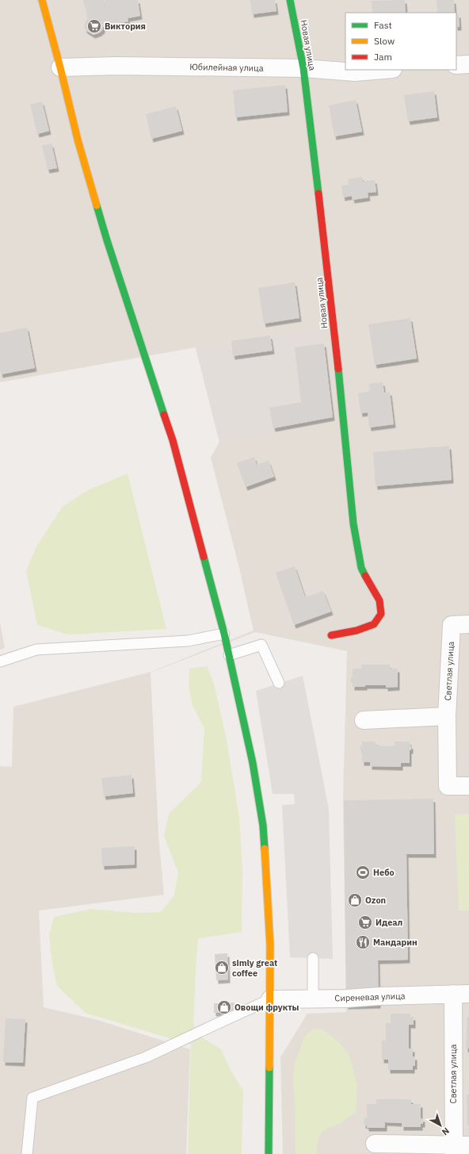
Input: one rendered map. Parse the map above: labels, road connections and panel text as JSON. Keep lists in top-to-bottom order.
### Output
{
  "streets": {
    "main road": ["Новая улица"],
    "street": ["Юбилейная улица", "Светлая улица", "Сиреневая улица"]
  },
  "crossings": [
    ["Новая улица", "Юбилейная улица"],
    ["Светлая улица", "Сиреневая улица"]
  ],
  "places": {
    "supermarket": ["Виктория", "Идеал"],
    "sports": ["Небо"],
    "shop": ["Ozon", "simly great coffee", "Овощи фрукты"],
    "restaurant": ["Мандарин"]
  },
  "legend": ["Fast", "Slow", "Jam"],
  "north": "bottom right"
}
